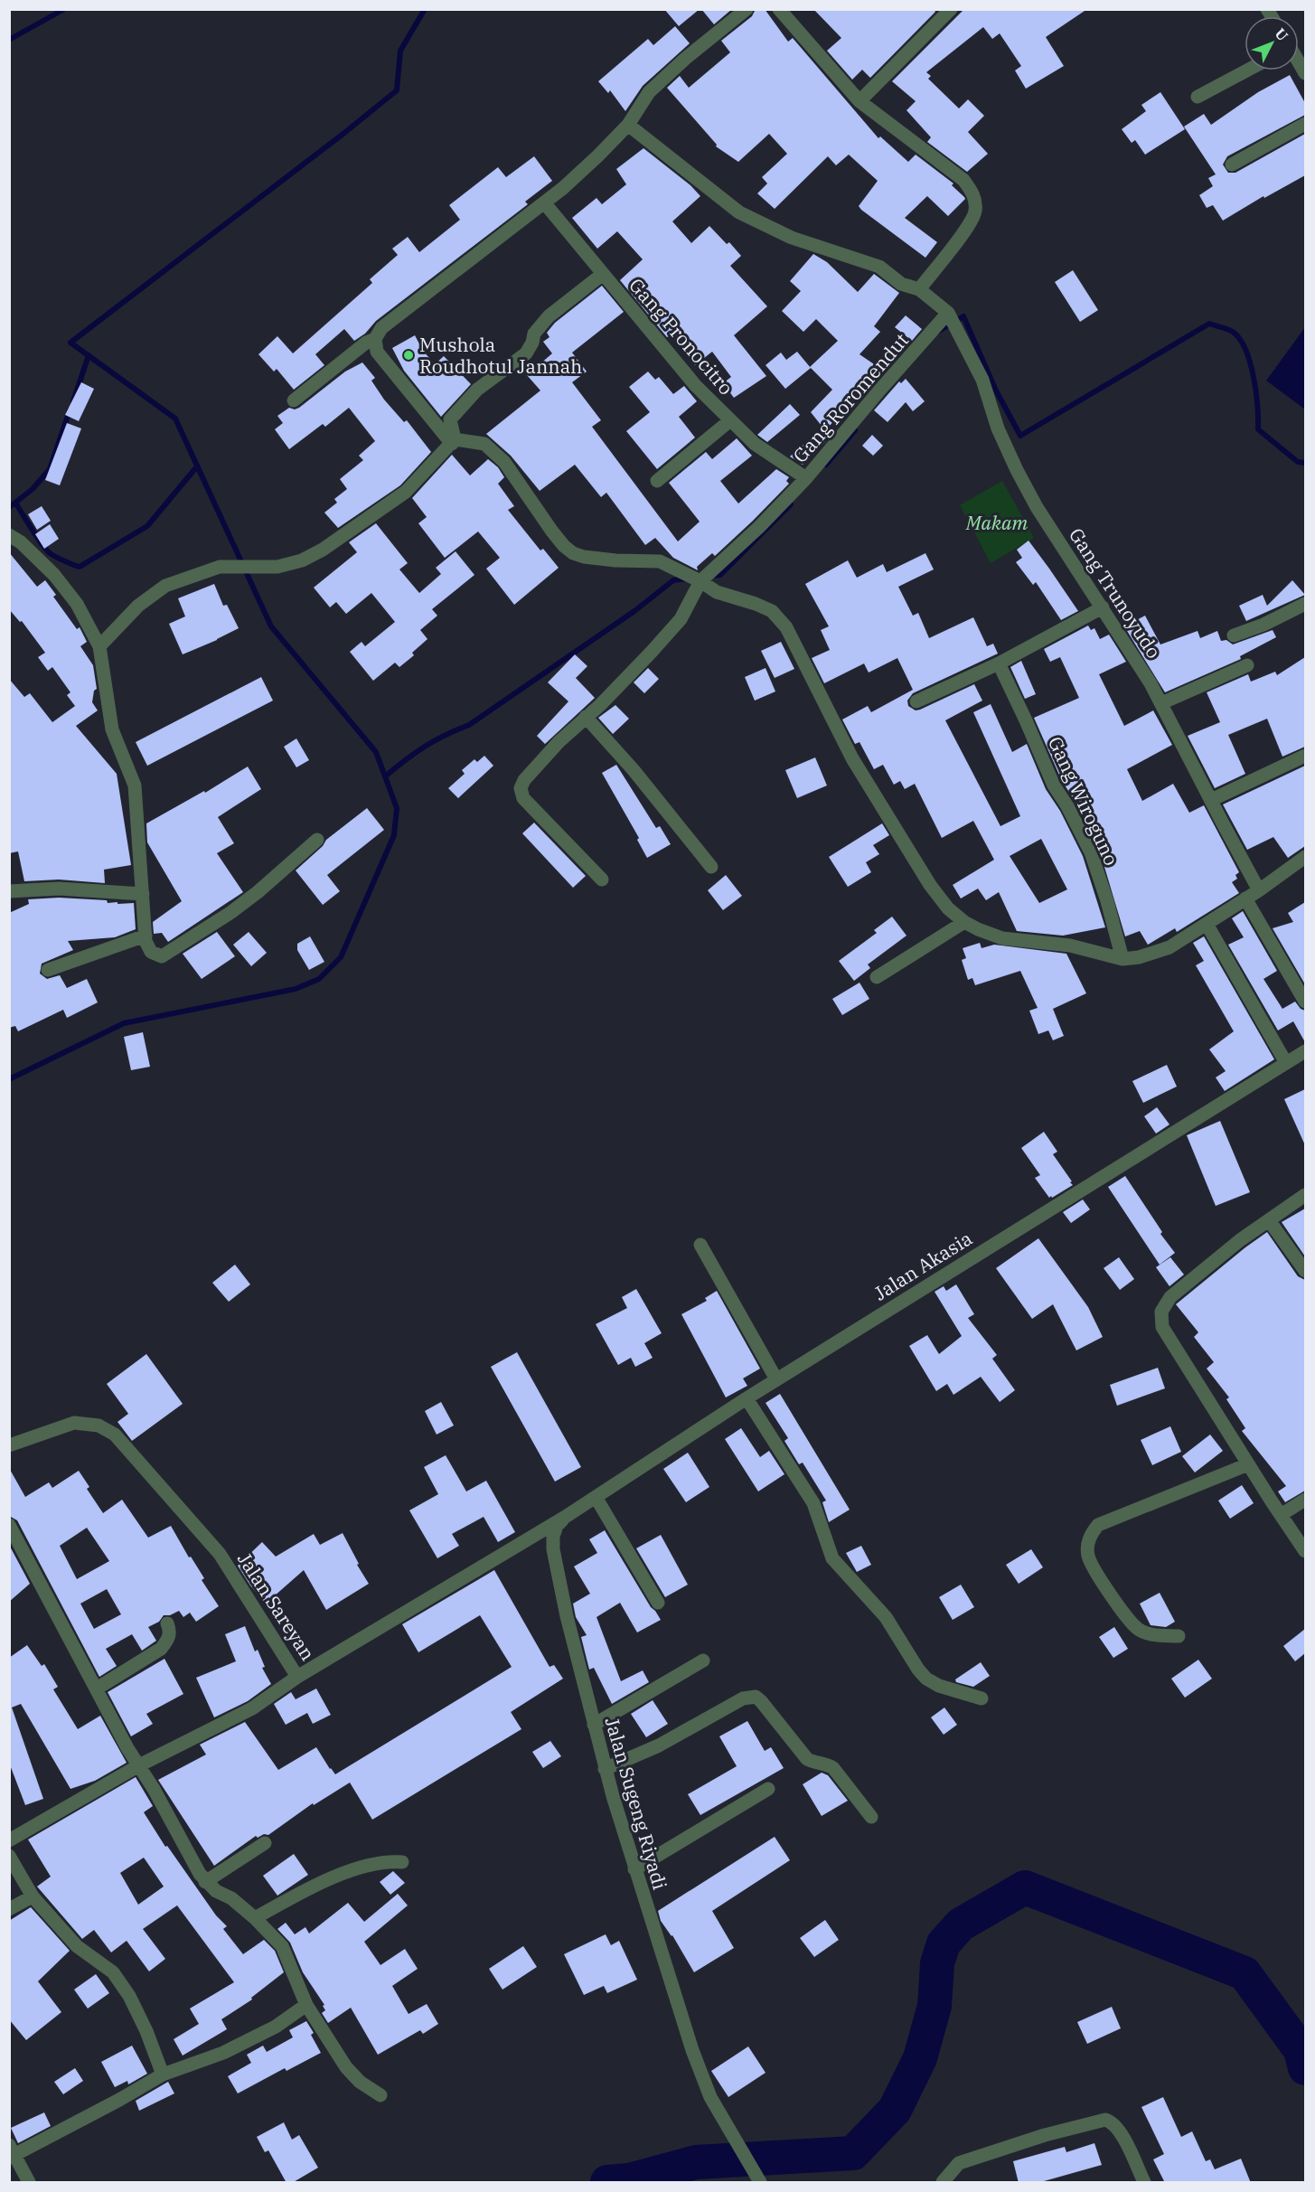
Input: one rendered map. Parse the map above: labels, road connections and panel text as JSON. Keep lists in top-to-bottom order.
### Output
{
  "streets": {
    "street": [
      "Gang Pronocitro",
      "Gang Roromendut",
      "Gang Trunoyudo",
      "Gang Wiroguno",
      "Jalan Akasia",
      "Jalan Sareyan",
      "Jalan Sugeng Riyadi"
    ]
  },
  "crossings": [
    ["Gang Pronocitro", "Gang Roromendut"],
    ["Gang Roromendut", "Gang Trunoyudo"],
    ["Jalan Akasia", "Jalan Sareyan"],
    ["Jalan Akasia", "Jalan Sugeng Riyadi"],
    ["Jalan Sareyan", "Jalan Sugeng Riyadi"]
  ],
  "parks": ["Makam"],
  "places": ["Mushola Roudhotul Jannah"],
  "north": "top right"
}
